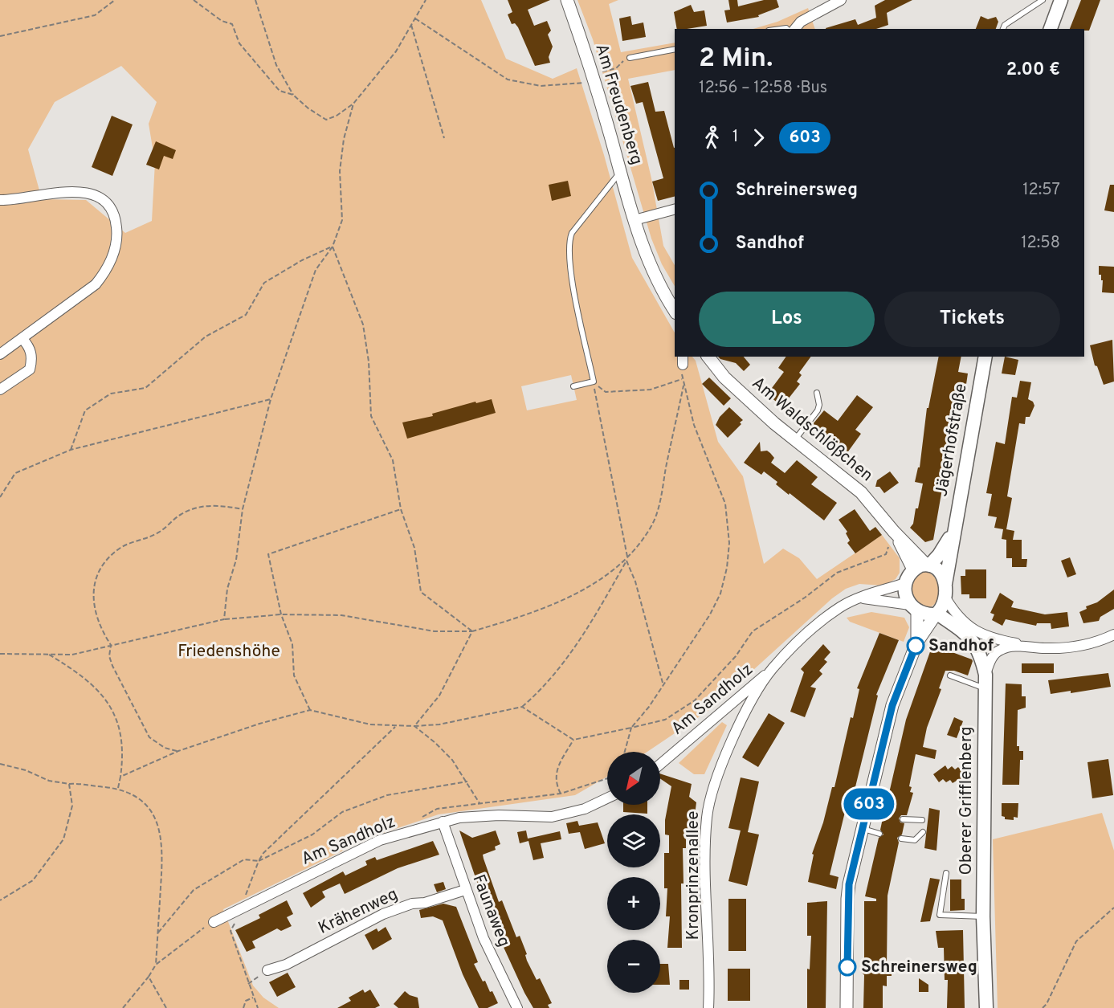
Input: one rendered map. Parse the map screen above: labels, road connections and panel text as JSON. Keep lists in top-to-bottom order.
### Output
{
  "streets": {
    "main road": ["Jägerhofstraße", "Oberer Grifflenberg"],
    "street": [
      "Am Freudenberg",
      "Am Waldschlößchen",
      "Am Sandholz",
      "Kronprinzenallee",
      "Faunaweg",
      "Krähenweg"
    ]
  },
  "crossings": [
    ["Am Waldschlößchen", "Jägerhofstraße"],
    ["Am Waldschlößchen", "Oberer Grifflenberg"],
    ["Am Waldschlößchen", "Kronprinzenallee"],
    ["Jägerhofstraße", "Oberer Grifflenberg"],
    ["Jägerhofstraße", "Kronprinzenallee"],
    ["Am Sandholz", "Kronprinzenallee"],
    ["Am Sandholz", "Faunaweg"],
    ["Oberer Grifflenberg", "Kronprinzenallee"],
    ["Faunaweg", "Krähenweg"]
  ],
  "parks": ["Friedenshöhe"],
  "places": ["Sandhof", "Schreinersweg"],
  "lines": ["bus line 603"],
  "north": "bottom left",
  "page": {
    "on_map": "603",
    "heading": ["2 Min.", "12:56 – 12:58 · Bus", "2.00 €"],
    "legs": ["1", "603"],
    "list": [
      {
        "name": "Schreinersweg",
        "value": "12:57"
      },
      {
        "name": "Sandhof",
        "value": "12:58"
      }
    ],
    "buttons": ["Los", "Tickets"],
    "map_buttons": ["+", "−"]
  }
}
